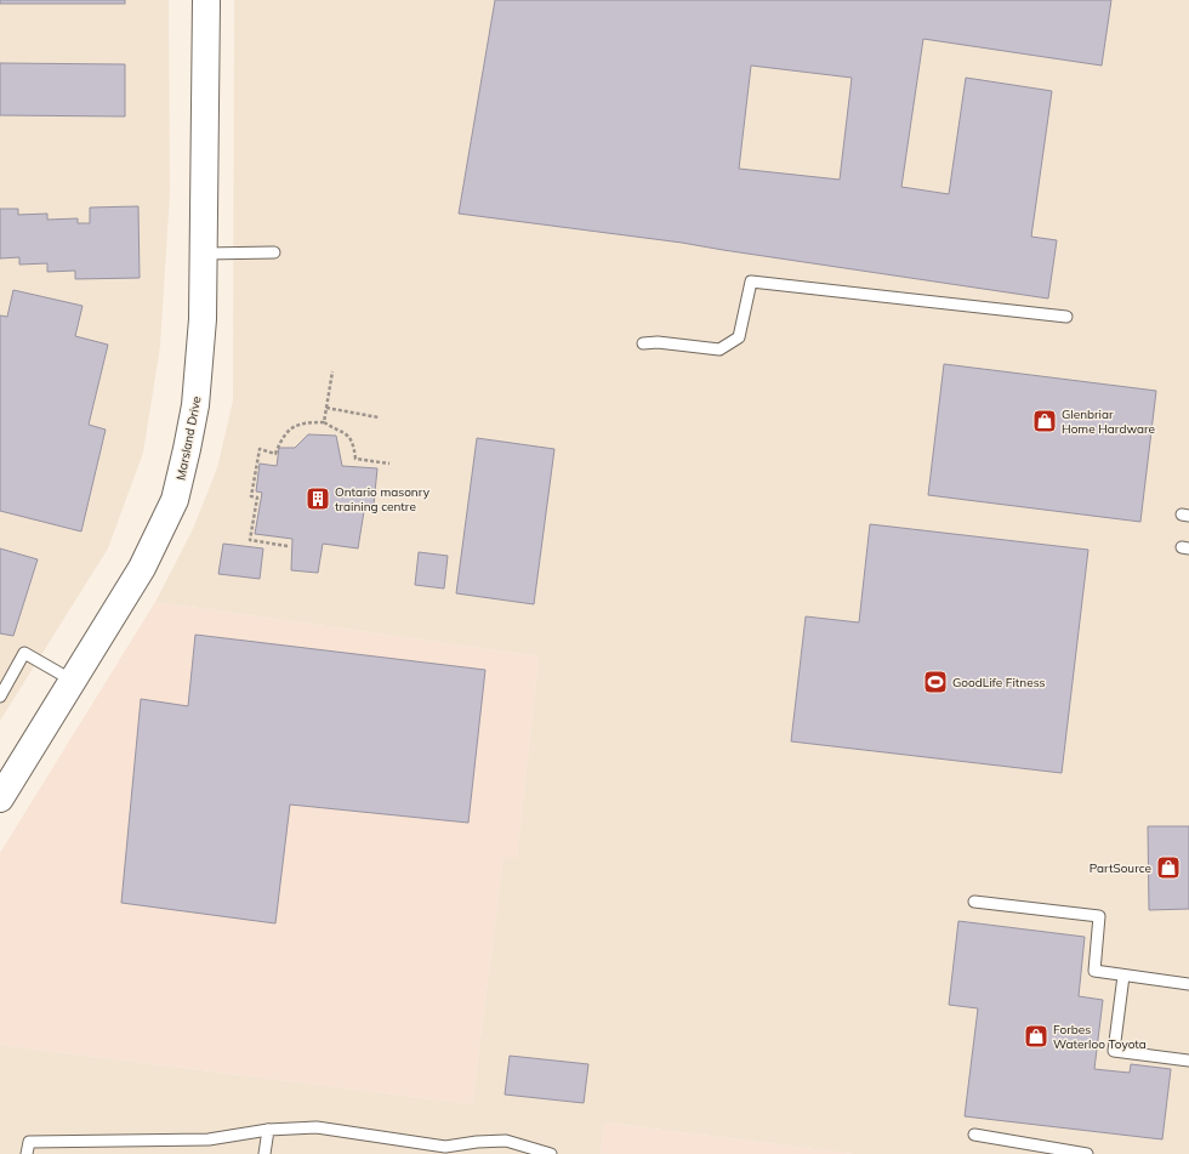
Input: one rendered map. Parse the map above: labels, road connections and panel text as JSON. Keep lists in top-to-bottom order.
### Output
{
  "streets": {
    "street": ["Marsland Drive"]
  },
  "places": {
    "shop": ["Glenbriar Home Hardware", "PartSource", "Forbes Waterloo Toyota"],
    "building": ["Ontario masonry training centre"],
    "sports": ["GoodLife Fitness"]
  }
}
